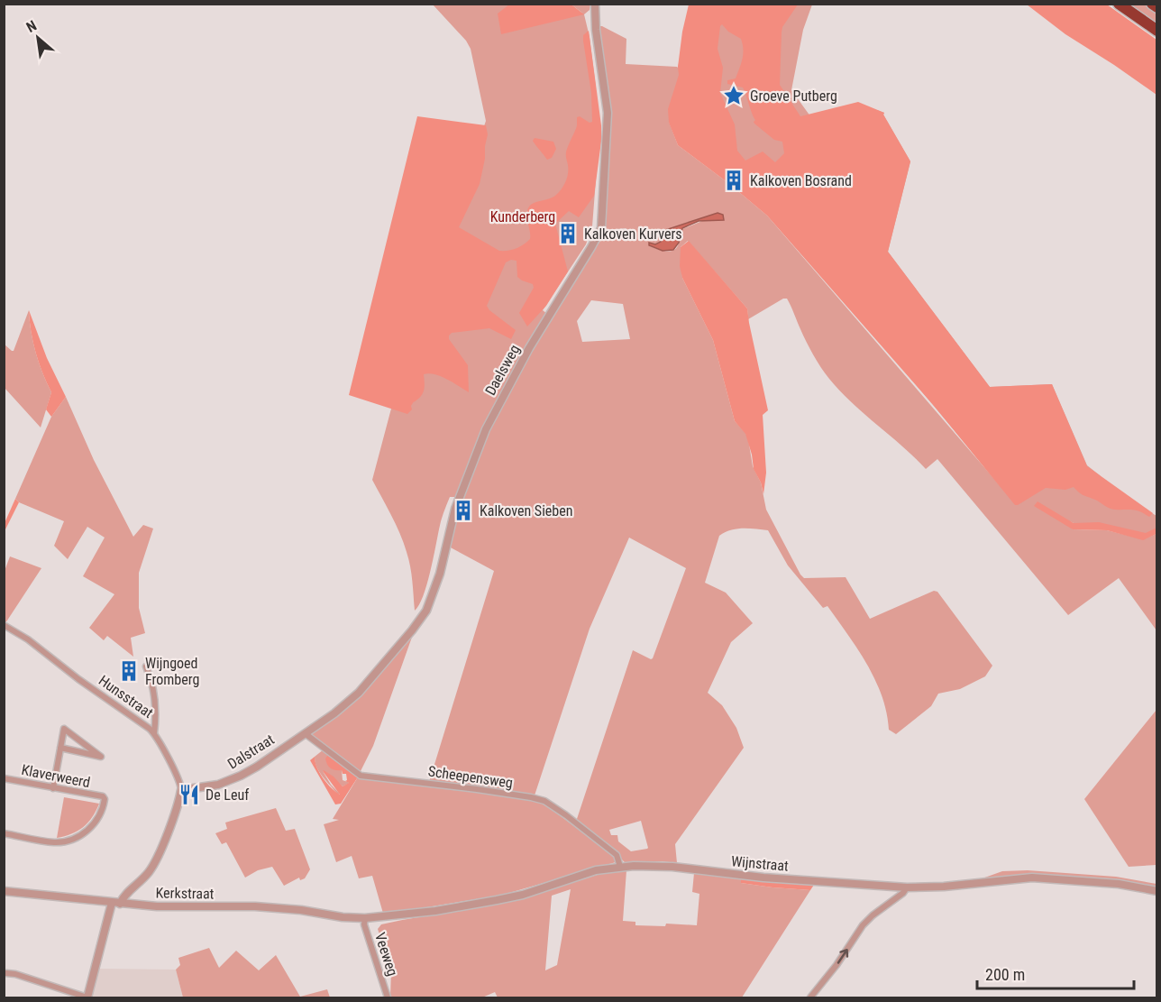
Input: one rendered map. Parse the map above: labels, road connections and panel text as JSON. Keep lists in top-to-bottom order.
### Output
{
  "streets": {
    "street": [
      "Daelsweg",
      "Hunsstraat",
      "Dalstraat",
      "Klaverweerd",
      "Scheepensweg",
      "Wijnstraat",
      "Kerkstraat",
      "Veeweg"
    ]
  },
  "crossings": [
    ["Daelsweg", "Dalstraat"],
    ["Hunsstraat", "Dalstraat"],
    ["Dalstraat", "Scheepensweg"],
    ["Scheepensweg", "Wijnstraat"],
    ["Wijnstraat", "Kerkstraat"],
    ["Wijnstraat", "Veeweg"],
    ["Kerkstraat", "Veeweg"]
  ],
  "parks": ["Kunderberg"],
  "places": {
    "place": ["Groeve Putberg"],
    "building": [
      "Kalkoven Bosrand",
      "Kalkoven Kurvers",
      "Kalkoven Sieben",
      "Wijngoed Fromberg"
    ],
    "restaurant": ["De Leuf"]
  },
  "scale_bar": "200 m",
  "north": "top left"
}
